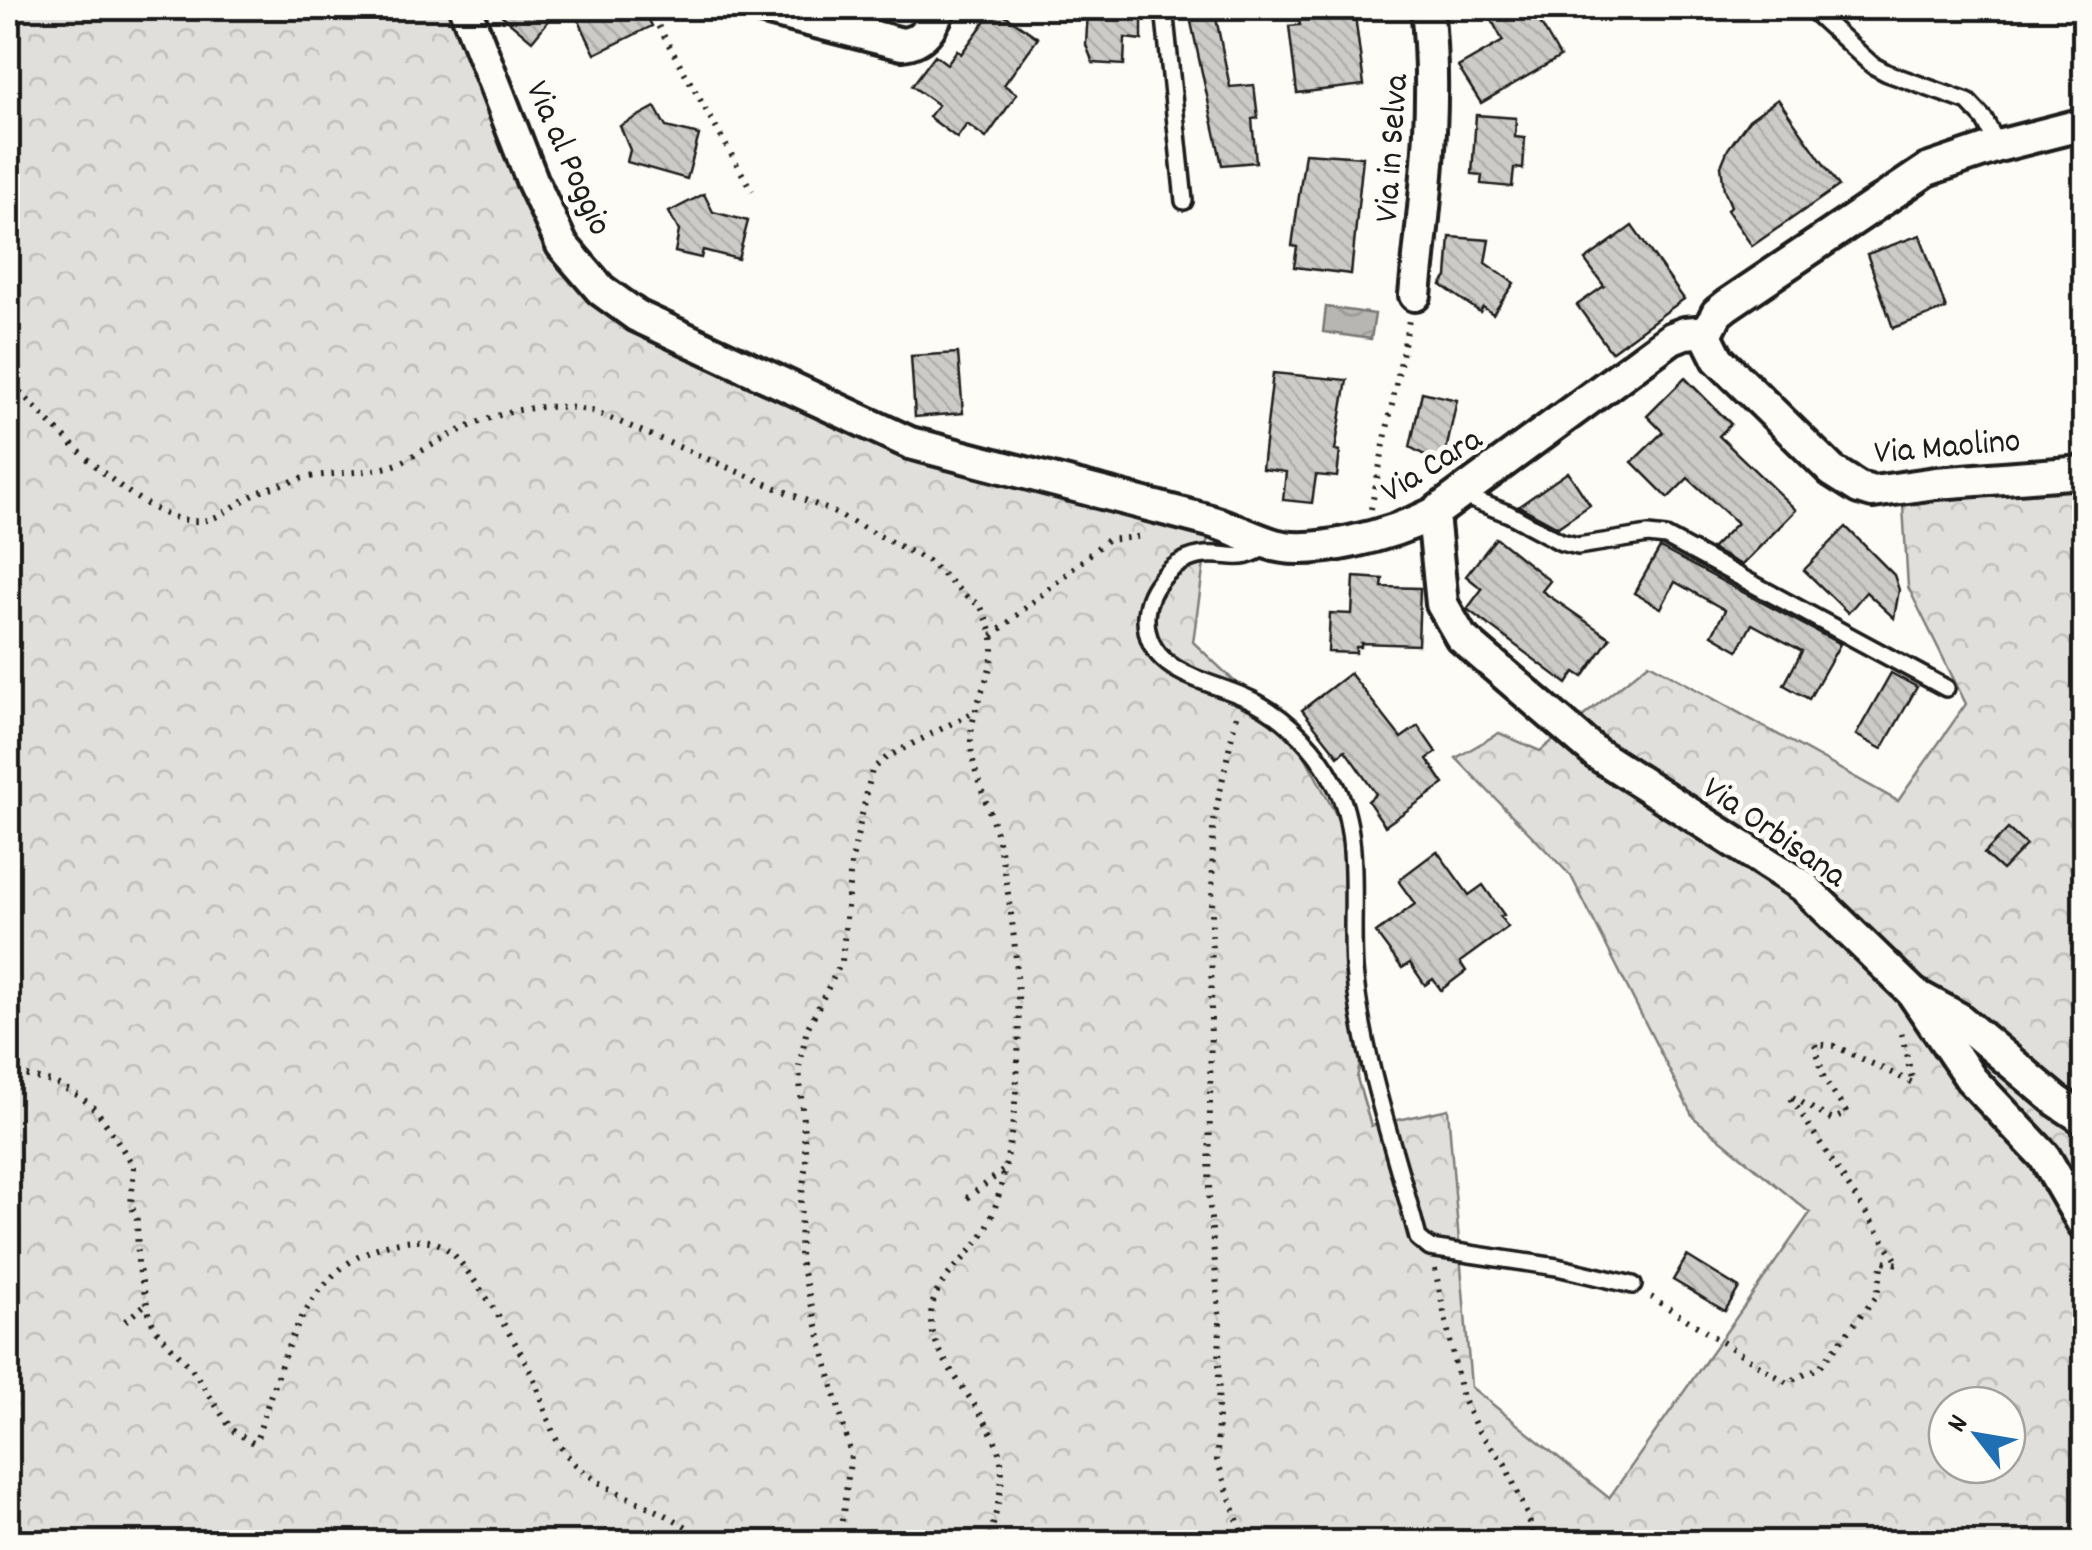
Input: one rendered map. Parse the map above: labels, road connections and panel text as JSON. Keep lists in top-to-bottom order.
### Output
{
  "streets": {
    "street": [
      "Via in Selva",
      "Via al Poggio",
      "Via Maolino",
      "Via Cara",
      "Via Orbisana"
    ]
  },
  "crossings": [
    ["Via al Poggio", "Via Cara"],
    ["Via Maolino", "Via Cara"],
    ["Via Cara", "Via Orbisana"]
  ],
  "north": "top left"
}
